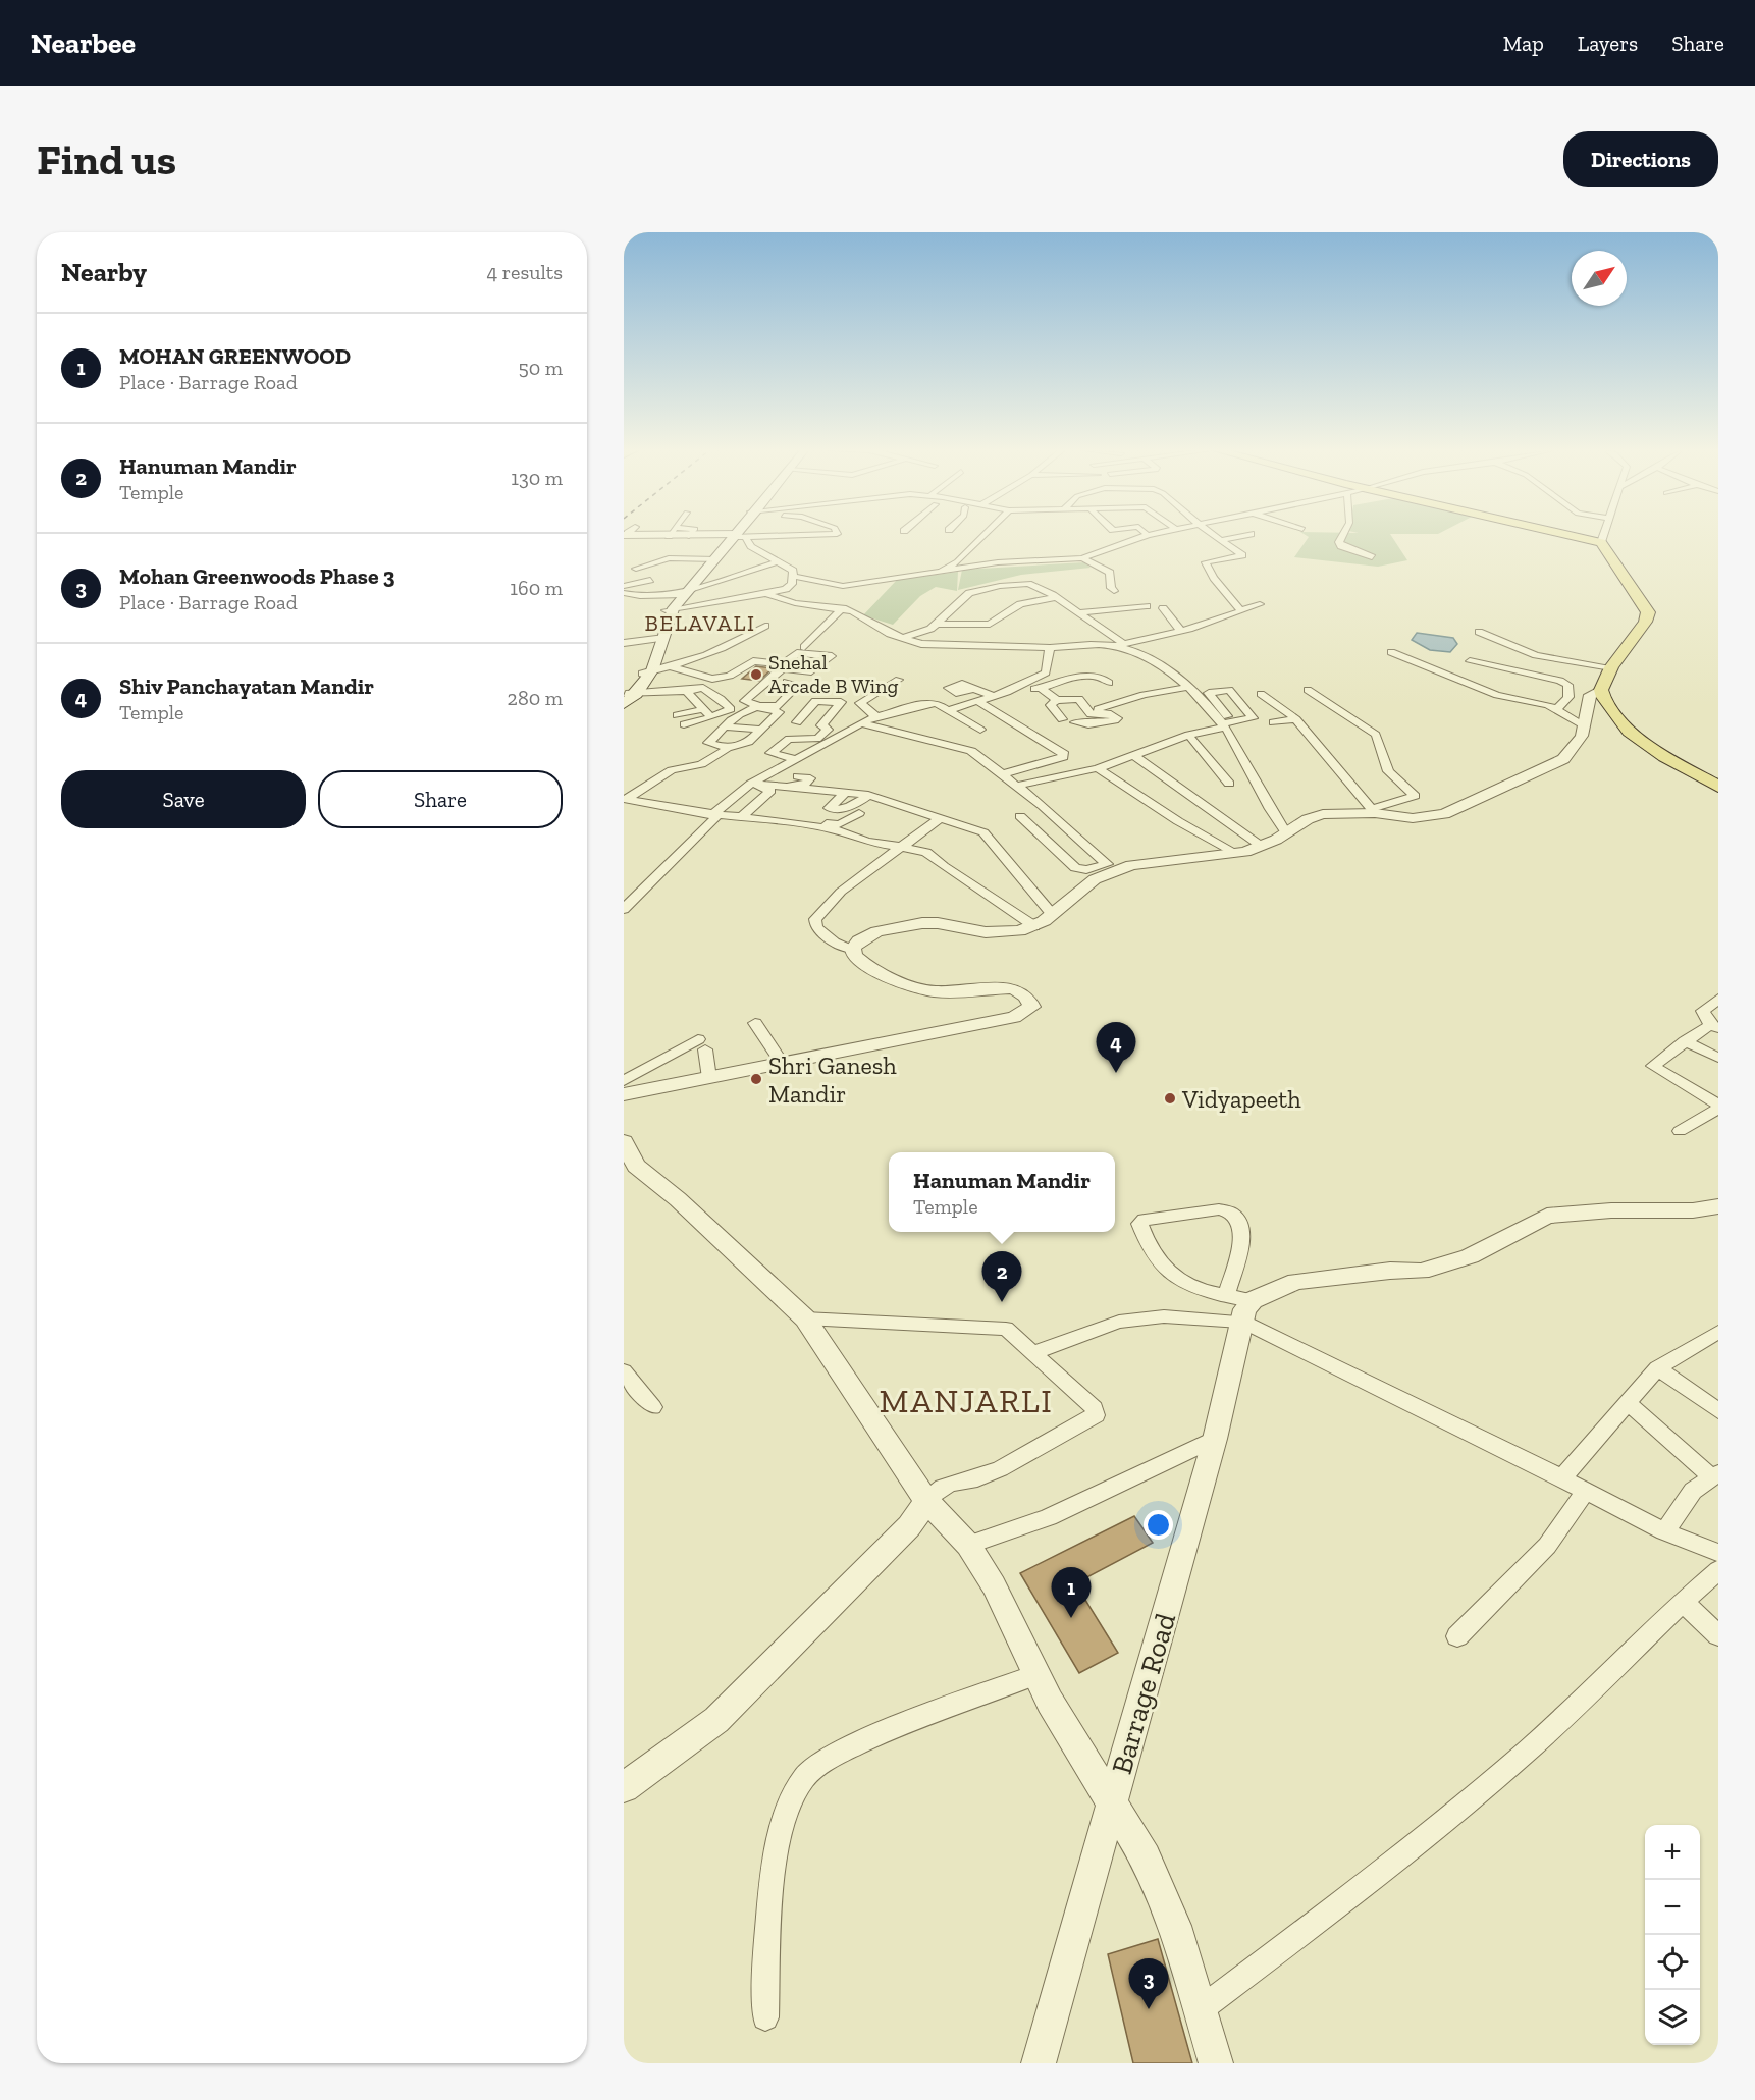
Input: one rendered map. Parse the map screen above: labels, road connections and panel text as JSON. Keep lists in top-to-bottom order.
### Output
{
  "streets": {
    "street": ["Barrage Road"]
  },
  "districts": ["BELAVALI", "MANJARLI"],
  "places": ["Snehal Arcade B Wing", "Shri Ganesh Mandir", "Vidyapeeth"],
  "north": "top right",
  "page": {
    "header": "Nearbee",
    "nav": ["Map", "Layers", "Share"],
    "buttons": [
      "Directions",
      ["Save", "Share"]
    ],
    "title": "Find us",
    "heading": ["Nearby", "4 results"],
    "list": [
      {
        "mark": "1",
        "name": "MOHAN GREENWOOD",
        "note": "Place · Barrage Road",
        "value": "50 m"
      },
      {
        "mark": "2",
        "name": "Hanuman Mandir",
        "note": "Temple",
        "value": "130 m"
      },
      {
        "mark": "3",
        "name": "Mohan Greenwoods Phase 3",
        "note": "Place · Barrage Road",
        "value": "160 m"
      },
      {
        "mark": "4",
        "name": "Shiv Panchayatan Mandir",
        "note": "Temple",
        "value": "280 m"
      }
    ],
    "pins": [
      "4",
      "2",
      "1",
      "3"
    ],
    "popup": ["Hanuman Mandir", "Temple"],
    "map_buttons": ["+", "−"]
  }
}
